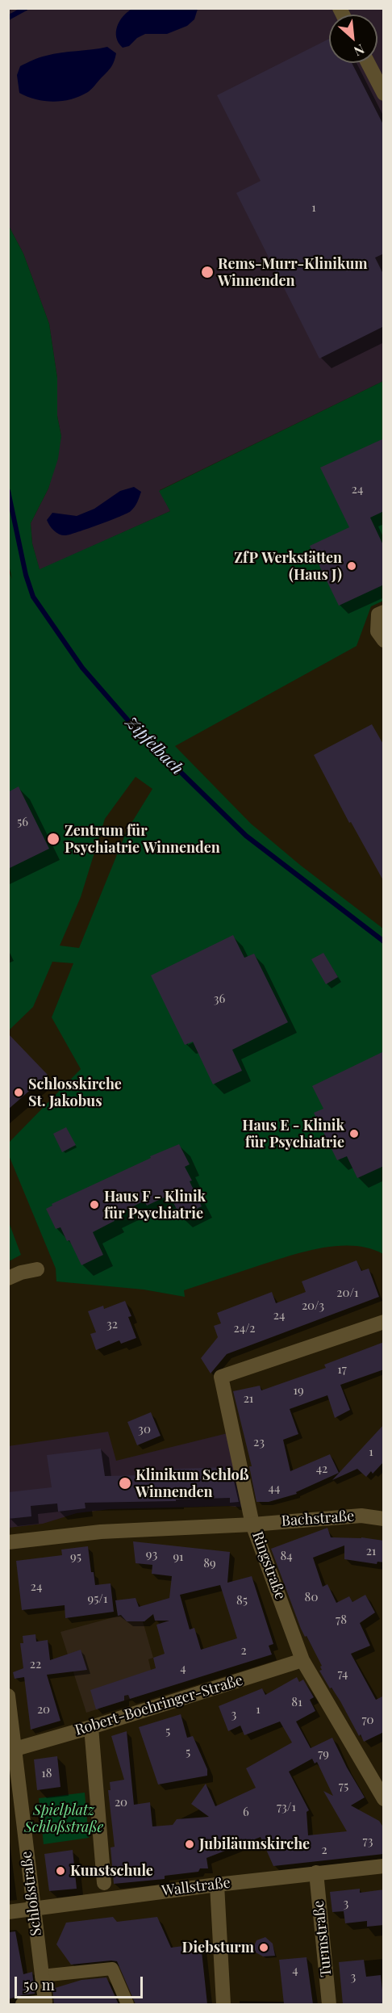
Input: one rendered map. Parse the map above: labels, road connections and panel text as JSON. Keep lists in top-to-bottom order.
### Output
{
  "streets": {
    "street": [
      "Bachstraße",
      "Ringstraße",
      "Robert-Boehringer-Straße",
      "Wallstraße",
      "Schloßstraße",
      "Turmstraße"
    ]
  },
  "crossings": [
    ["Bachstraße", "Ringstraße"],
    ["Ringstraße", "Robert-Boehringer-Straße"],
    ["Robert-Boehringer-Straße", "Schloßstraße"],
    ["Wallstraße", "Schloßstraße"],
    ["Wallstraße", "Turmstraße"]
  ],
  "water": ["Zipfelbach"],
  "parks": ["Spielplatz Schloßstraße"],
  "places": [
    "Rems-Murr-Klinikum Winnenden",
    "ZfP Werkstätten (Haus J)",
    "Zentrum für Psychiatrie Winnenden",
    "Schlosskirche St. Jakobus",
    "Haus E - Klinik für Psychiatrie",
    "Haus F - Klinik für Psychiatrie",
    "Klinikum Schloß Winnenden",
    "Jubiläumskirche",
    "Kunstschule",
    "Diebsturm"
  ],
  "house_numbers": [
    "1",
    "24",
    "56",
    "36",
    "20/1",
    "20/3",
    "24",
    "32",
    "24/2",
    "17",
    "19",
    "21",
    "30",
    "23",
    "1",
    "42",
    "44",
    "21",
    "93",
    "84",
    "95",
    "91",
    "89",
    "24",
    "80",
    "95/1",
    "85",
    "78",
    "2",
    "22",
    "4",
    "74",
    "81",
    "20",
    "1",
    "3",
    "70",
    "5",
    "5",
    "79",
    "18",
    "75",
    "20",
    "73/1",
    "6",
    "73",
    "2",
    "3",
    "4",
    "3"
  ],
  "scale_bar": "50 m",
  "north": "bottom right"
}
